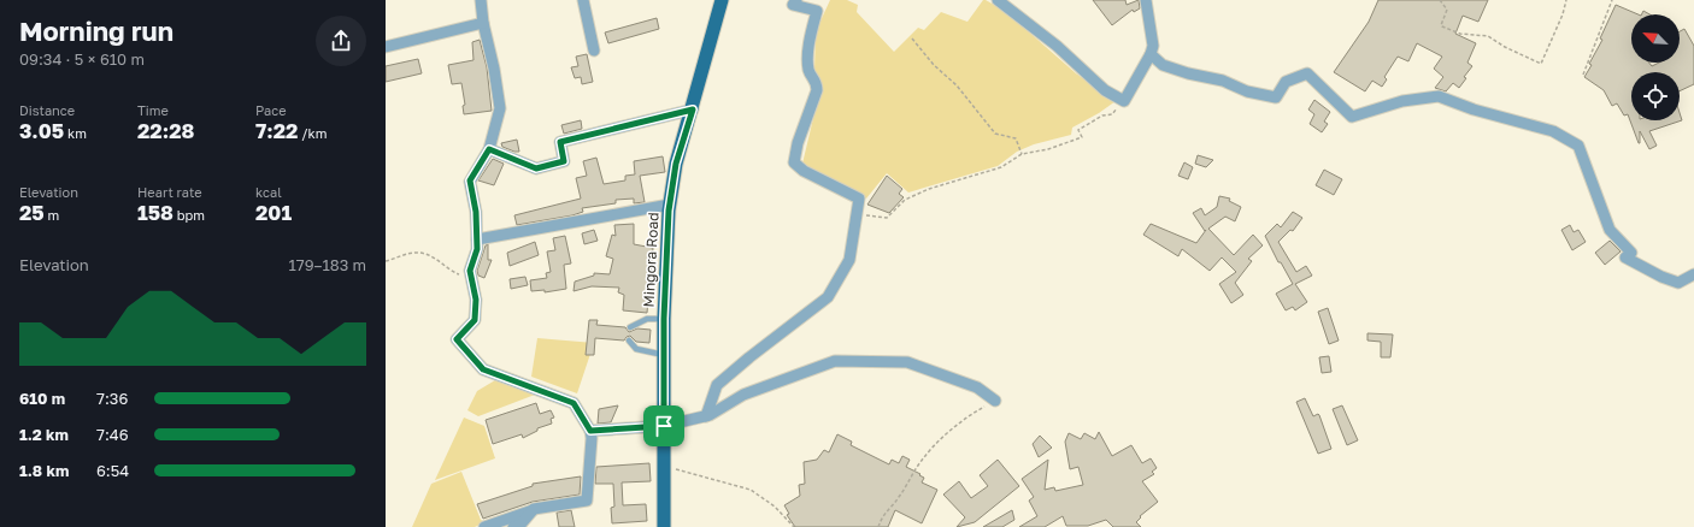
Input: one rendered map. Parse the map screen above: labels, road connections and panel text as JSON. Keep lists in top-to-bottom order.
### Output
{
  "streets": {
    "main road": ["Mingora Road"]
  },
  "north": "top left",
  "page": {
    "heading": ["Morning run", "09:34 · 5 × 610 m"],
    "stats": [
      ["Distance", "3.05 km"],
      ["Time", "22:28"],
      ["Pace", "7:22 /km"],
      ["Elevation", "25 m"],
      ["Heart rate", "158 bpm"],
      ["kcal", "201"]
    ],
    "chart": ["Elevation", "179–183 m"],
    "list": [
      {
        "name": "610 m",
        "note": "7:36"
      },
      {
        "name": "1.2 km",
        "note": "7:46"
      },
      {
        "name": "1.8 km",
        "note": "6:54"
      }
    ]
  }
}
